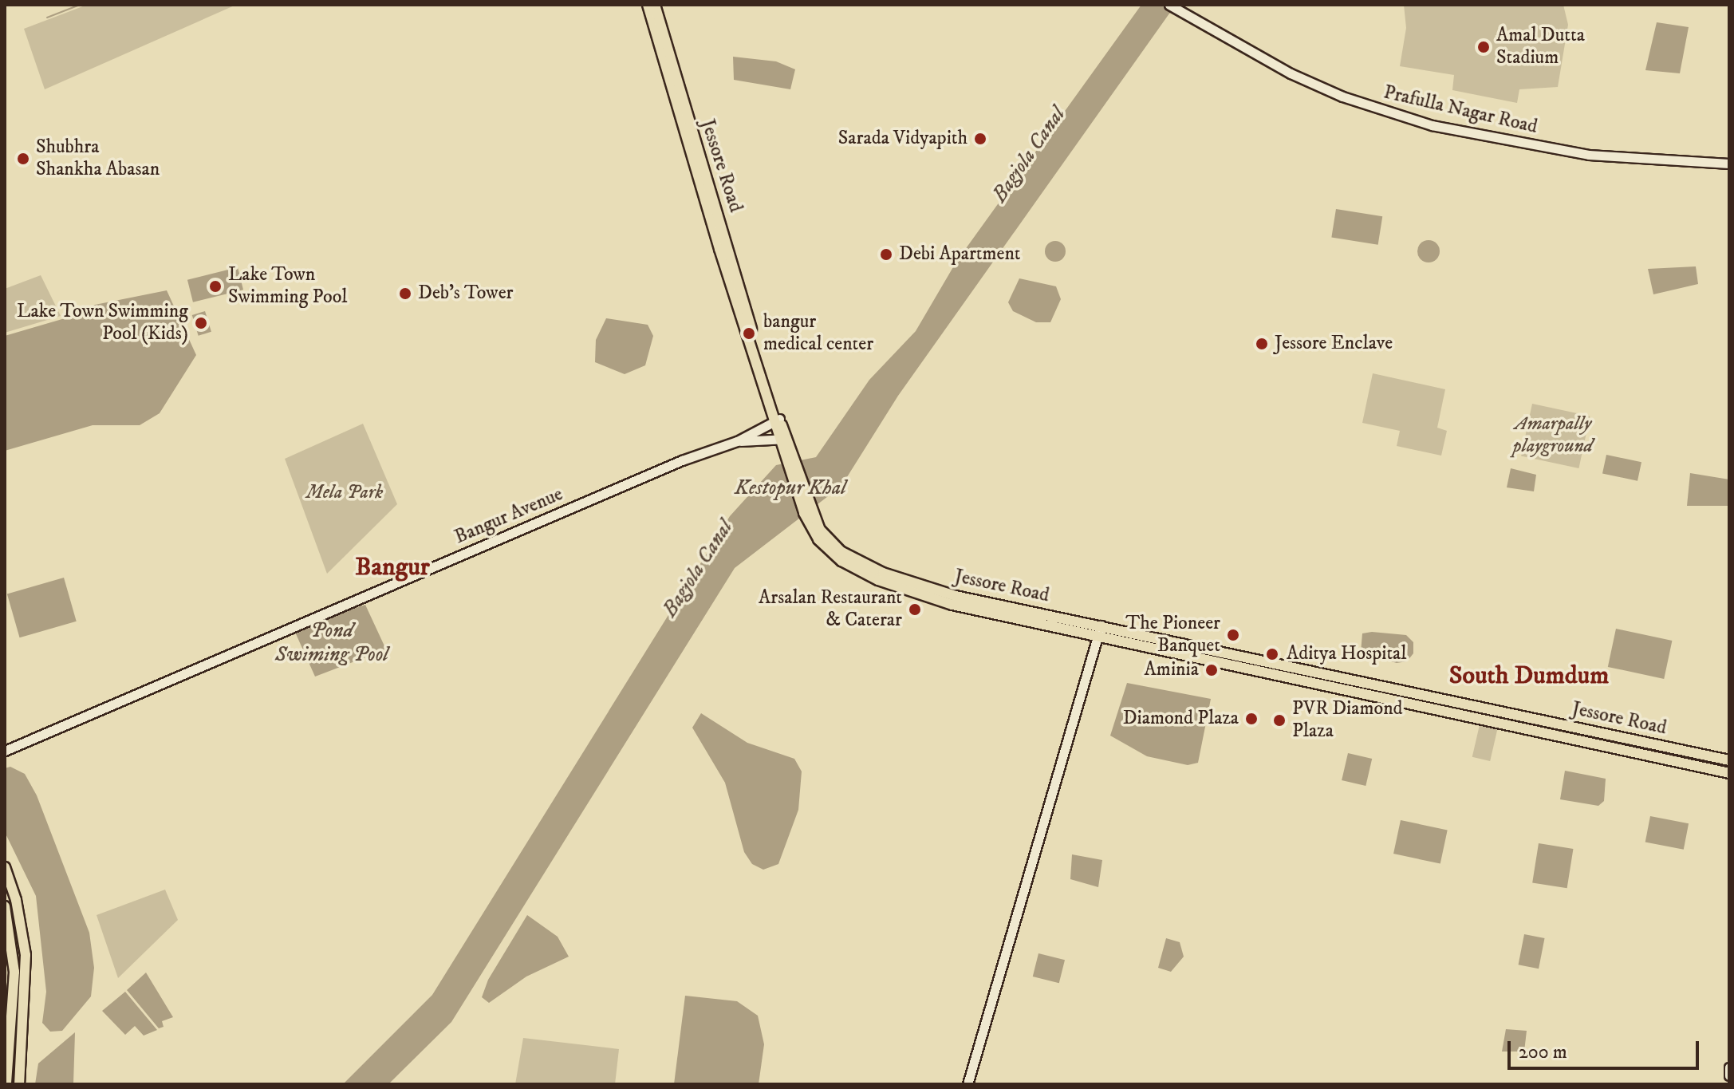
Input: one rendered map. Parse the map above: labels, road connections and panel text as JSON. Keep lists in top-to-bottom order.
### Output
{
  "streets": {
    "main road": ["Jessore Road"],
    "street": ["Prafulla Nagar Road", "Bangur Avenue"]
  },
  "crossings": [
    ["Jessore Road", "Bangur Avenue"]
  ],
  "districts": ["Bangur", "South Dumdum"],
  "water": ["Bagjola Canal", "Kestopur Khal", "Pond Swiming Pool"],
  "parks": ["Amarpally playground", "Mela Park"],
  "places": [
    "Amal Dutta Stadium",
    "Sarada Vidyapith",
    "Shubhra Shankha Abasan",
    "Debi Apartment",
    "Lake Town Swimming Pool",
    "Deb's Tower",
    "Lake Town Swimming Pool (Kids)",
    "bangur medical center",
    "Jessore Enclave",
    "Arsalan Restaurant & Caterar",
    "The Pioneer Banquet",
    "Aditya Hospital",
    "Aminia",
    "Diamond Plaza",
    "PVR Diamond Plaza"
  ],
  "scale_bar": "200 m"
}
